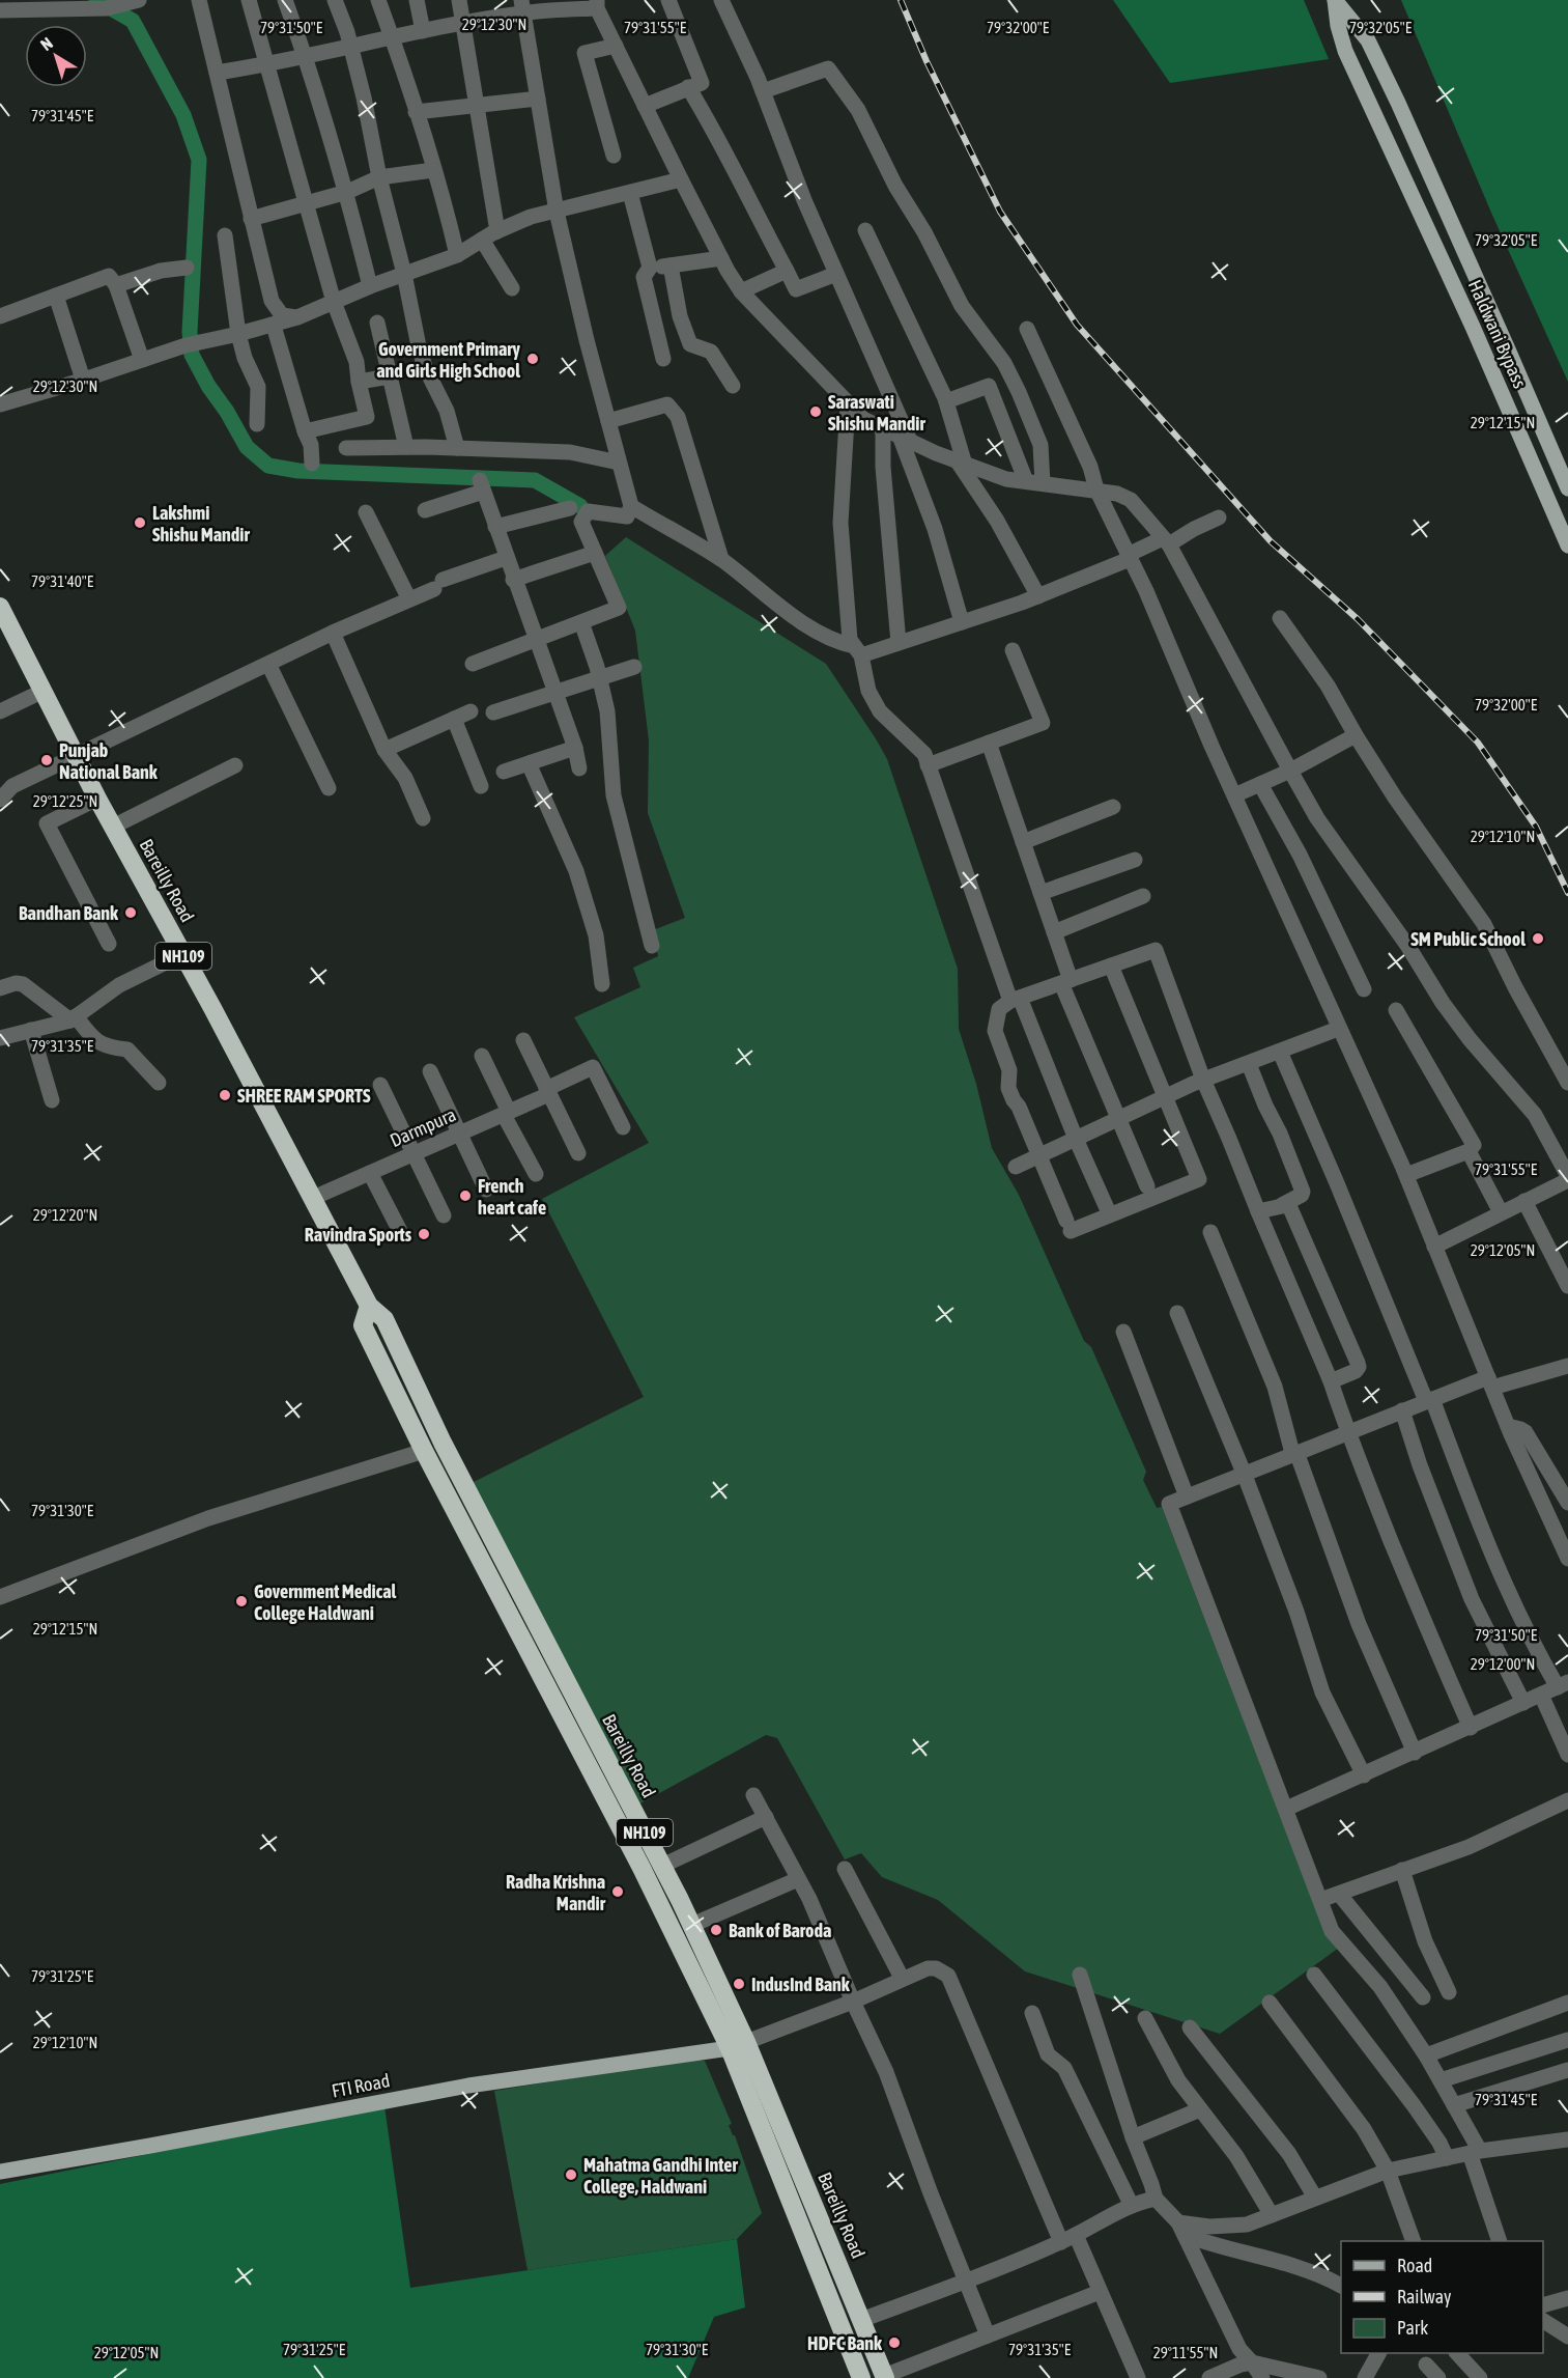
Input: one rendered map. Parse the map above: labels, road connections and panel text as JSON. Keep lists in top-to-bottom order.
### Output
{
  "streets": {
    "highway": ["Bareilly Road", "NH109"],
    "main road": ["Haldwani Bypass", "FTI Road"],
    "street": ["Darmpura"]
  },
  "crossings": [
    ["Bareilly Road", "Darmpura"],
    ["Bareilly Road", "FTI Road"]
  ],
  "places": [
    "Government Primary and Girls High School",
    "Saraswati Shishu Mandir",
    "Lakshmi Shishu Mandir",
    "Punjab National Bank",
    "Bandhan Bank",
    "SM Public School",
    "SHREE RAM SPORTS",
    "French heart cafe",
    "Ravindra Sports",
    "Government Medical College Haldwani",
    "Radha Krishna Mandir",
    "Bank of Baroda",
    "IndusInd Bank",
    "Mahatma Gandhi Inter College, Haldwani",
    "HDFC Bank"
  ],
  "legend": ["Road", "Railway", "Park"],
  "north": "top left",
  "coordinates": [
    "29°12'30\"N",
    "79°31'50\"E",
    "79°31'55\"E",
    "79°32'00\"E",
    "79°32'05\"E",
    "79°31'45\"E",
    "29°12'15\"N",
    "79°31'40\"E",
    "29°12'25\"N",
    "29°12'10\"N",
    "79°31'35\"E",
    "29°12'20\"N",
    "29°12'05\"N",
    "79°31'30\"E",
    "29°12'00\"N",
    "79°31'25\"E",
    "29°11'55\"N"
  ]
}
